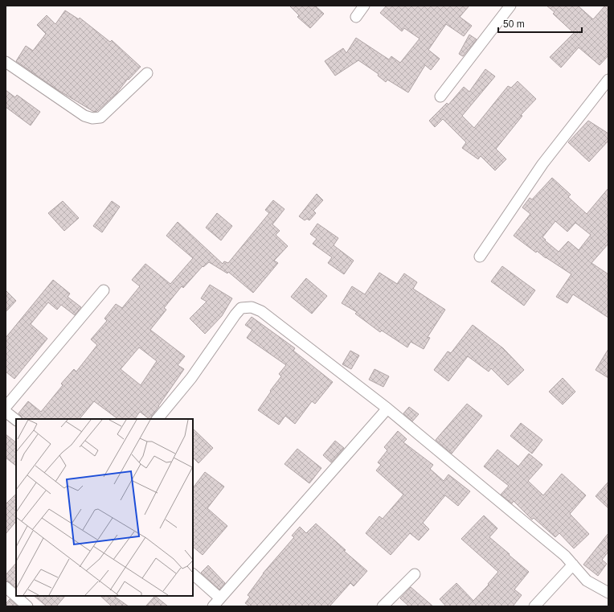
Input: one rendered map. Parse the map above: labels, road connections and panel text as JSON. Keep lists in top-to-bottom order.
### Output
{
  "scale_bar": "50 m"
}
